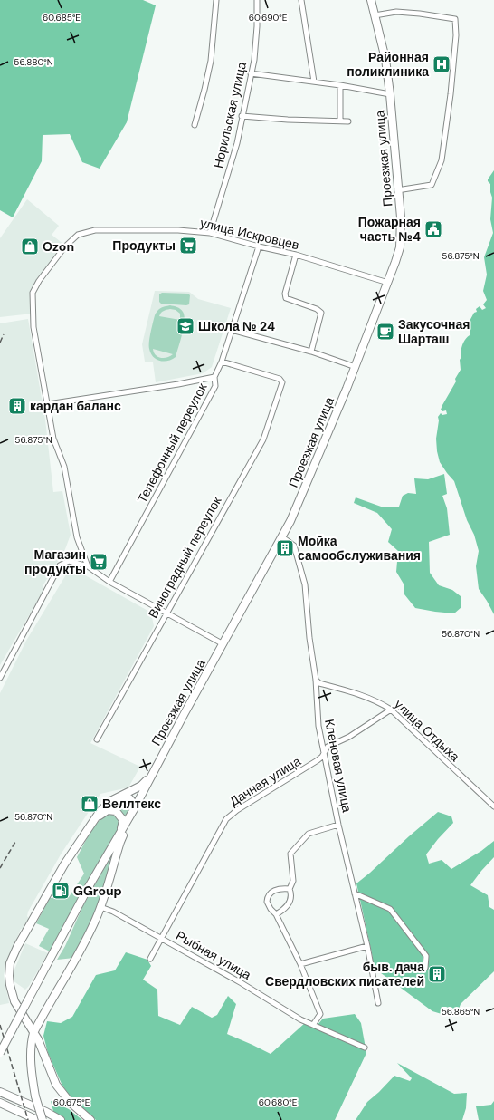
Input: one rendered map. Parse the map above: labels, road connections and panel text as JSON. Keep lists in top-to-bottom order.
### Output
{
  "streets": {
    "main road": ["Проезжая улица"],
    "street": [
      "Норильская улица",
      "улица Искровцев",
      "Телефонный переулок",
      "Виноградный переулок",
      "улица Отдыха",
      "Кленовая улица",
      "Дачная улица",
      "Рыбная улица"
    ]
  },
  "crossings": [
    ["Норильская улица", "улица Искровцев"],
    ["Проезжая улица", "улица Искровцев"],
    ["Проезжая улица", "Кленовая улица"],
    ["улица Искровцев", "Телефонный переулок"],
    ["Телефонный переулок", "Виноградный переулок"],
    ["улица Отдыха", "Кленовая улица"],
    ["улица Отдыха", "Дачная улица"],
    ["Кленовая улица", "Дачная улица"],
    ["Дачная улица", "Рыбная улица"]
  ],
  "places": {
    "hospital": ["Районная поликлиника"],
    "public building": ["Пожарная часть №4"],
    "supermarket": ["Продукты", "Магазин продукты"],
    "shop": ["Ozon", "Веллтекс"],
    "school or university": ["Школа № 24"],
    "cafe": ["Закусочная Шарташ"],
    "building": ["кардан баланс", "Мойка самообслуживания", "быв. дача Свердловских писателей"],
    "fuel station": ["GGroup"]
  },
  "coordinates": [
    "60.685°E",
    "60.690°E",
    "56.880°N",
    "56.875°N",
    "56.870°N",
    "56.865°N",
    "60.675°E",
    "60.680°E"
  ]
}
